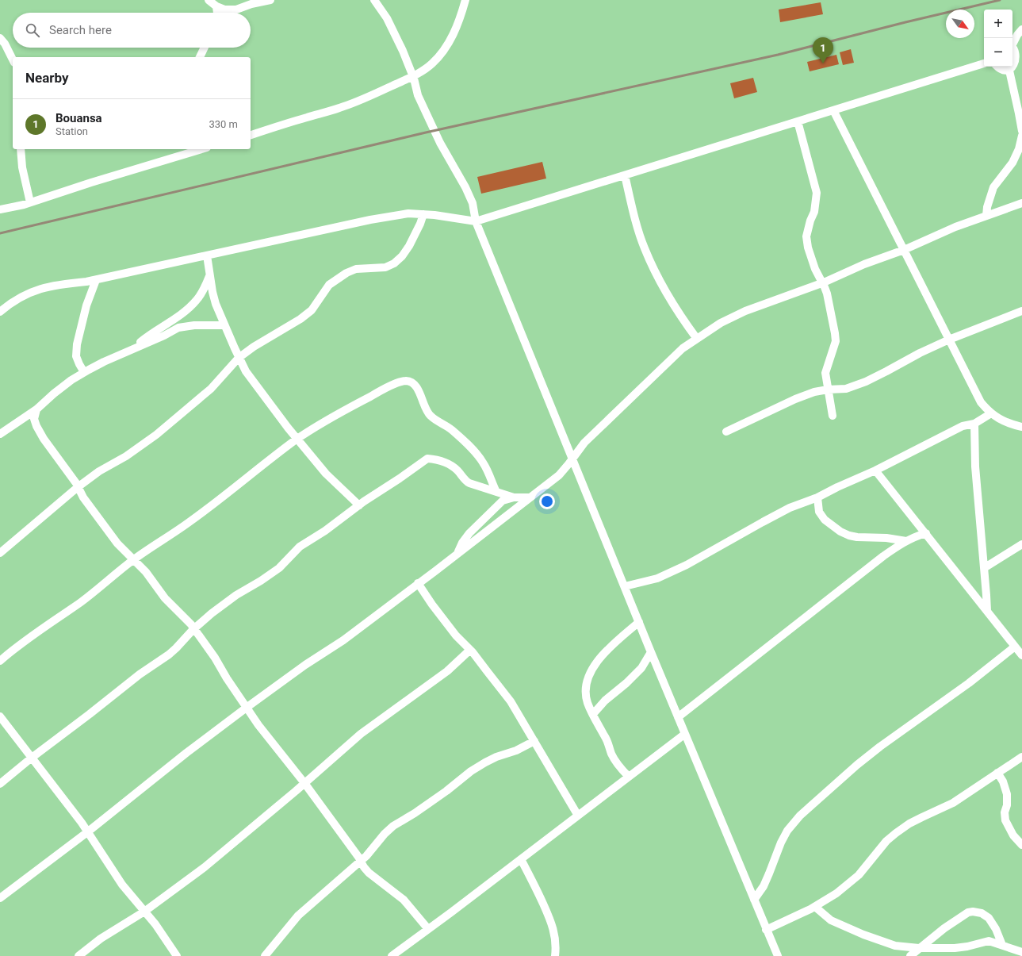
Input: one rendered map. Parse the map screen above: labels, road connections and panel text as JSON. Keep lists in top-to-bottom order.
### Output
{
  "north": "bottom right",
  "page": {
    "map_buttons": ["+", "−"],
    "search": "Search here",
    "pins": "1",
    "heading": "Nearby",
    "list": [
      {
        "mark": "1",
        "name": "Bouansa",
        "note": "Station",
        "value": "330 m"
      }
    ]
  }
}
